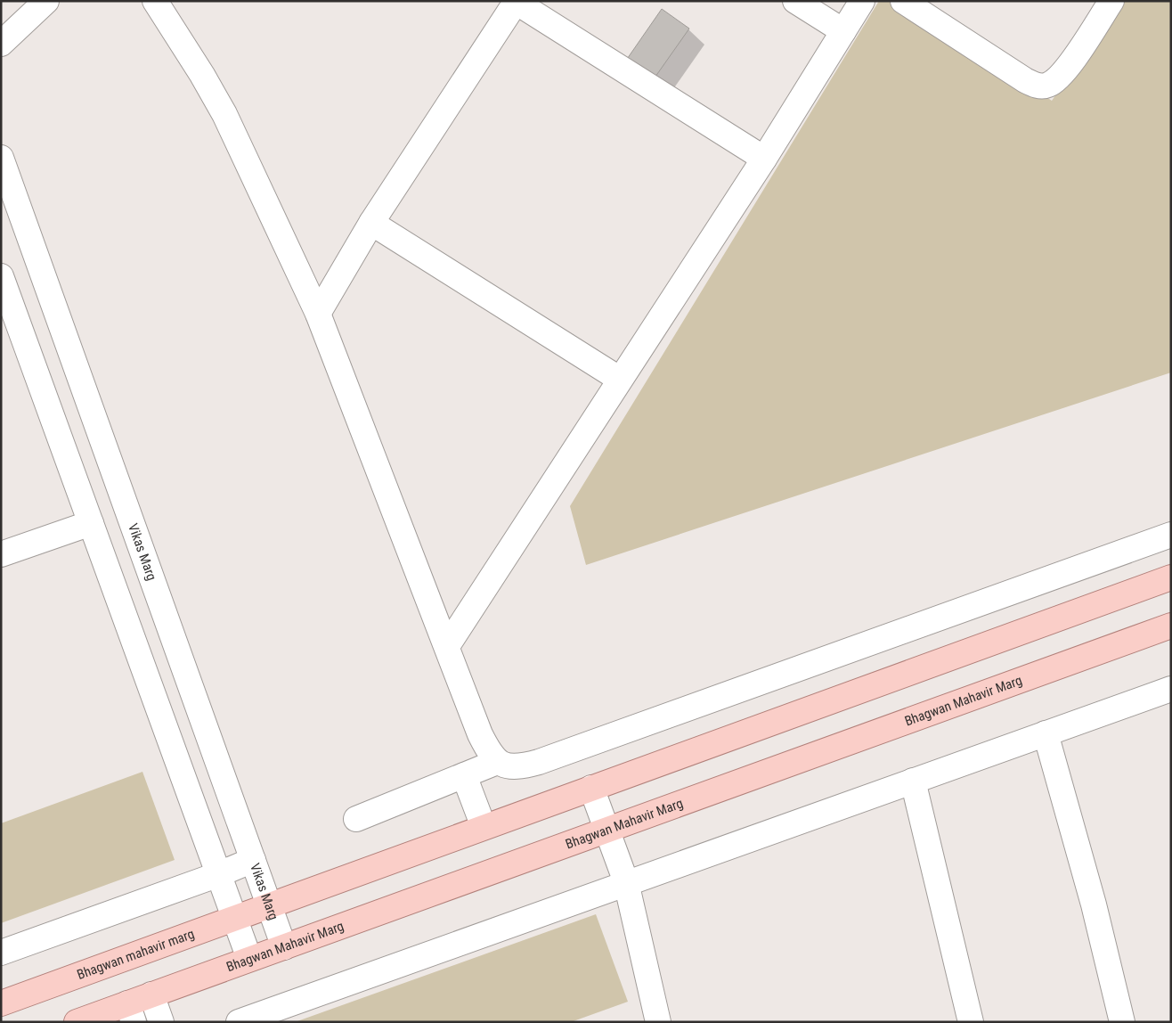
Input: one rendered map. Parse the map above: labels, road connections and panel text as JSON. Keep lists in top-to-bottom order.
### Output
{
  "streets": {
    "main road": ["Bhagwan Mahavir Marg", "Bhagwan mahavir marg"],
    "street": ["Vikas Marg"]
  },
  "crossings": [
    ["Vikas Marg", "Bhagwan Mahavir Marg"],
    ["Vikas Marg", "Bhagwan mahavir marg"]
  ]
}
